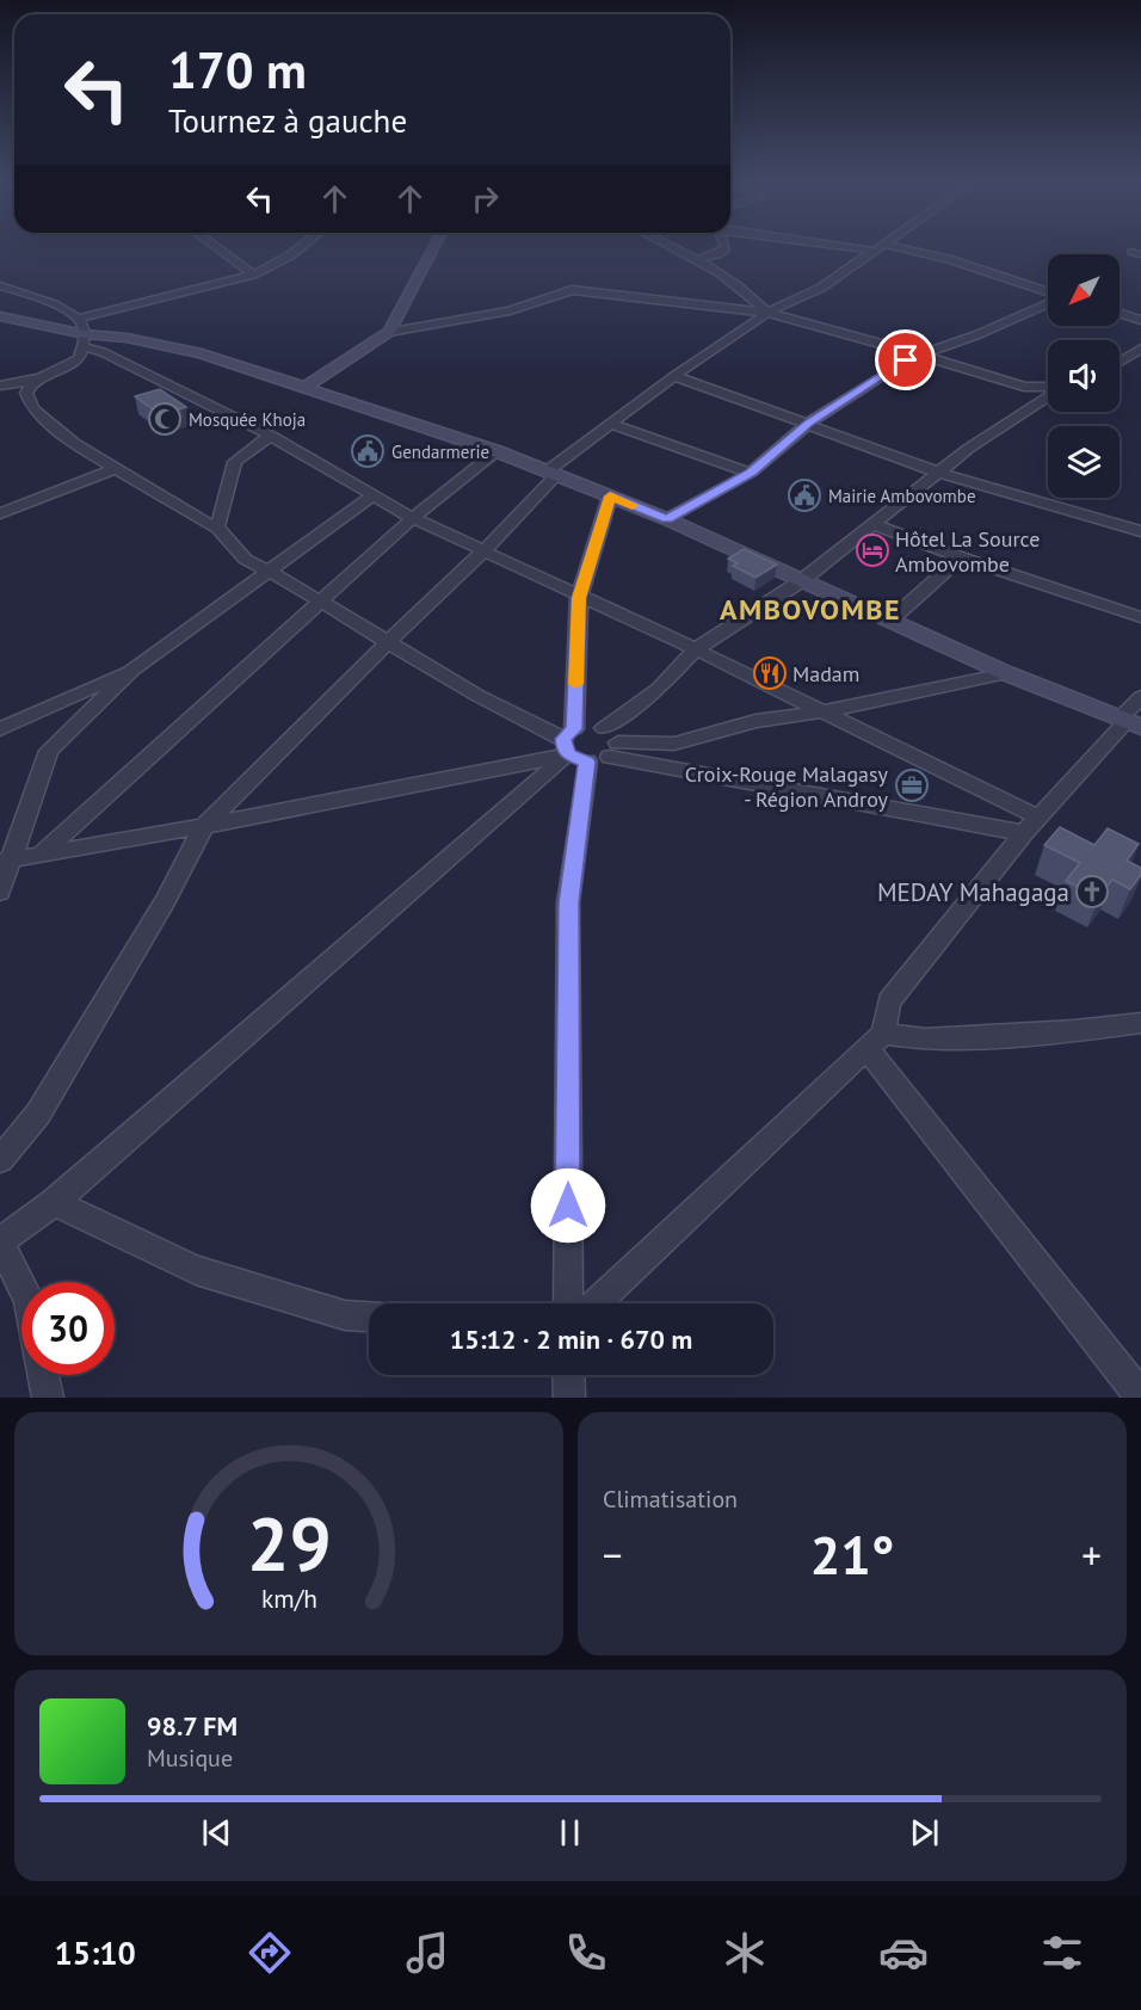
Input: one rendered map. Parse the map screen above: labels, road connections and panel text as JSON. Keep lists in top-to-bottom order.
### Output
{
  "districts": ["AMBOVOMBE"],
  "places": {
    "mosque": ["Mosquée Khoja"],
    "public building": ["Gendarmerie", "Mairie Ambovombe"],
    "hotel": ["Hôtel La Source Ambovombe"],
    "restaurant": ["Madam"],
    "office": ["Croix-Rouge Malagasy - Région Androy"],
    "church": ["MEDAY Mahagaga"]
  },
  "north": "bottom left",
  "page": {
    "turn": ["170 m", "Tournez à gauche"],
    "limit": "30",
    "trip": "15:12 · 2 min · 670 m",
    "tile": "Climatisation",
    "heat": ["−", "21°", "+"],
    "song": ["98.7 FM", "Musique"],
    "tabs": "15:10",
    "gauge": ["29", "km/h"]
  }
}
